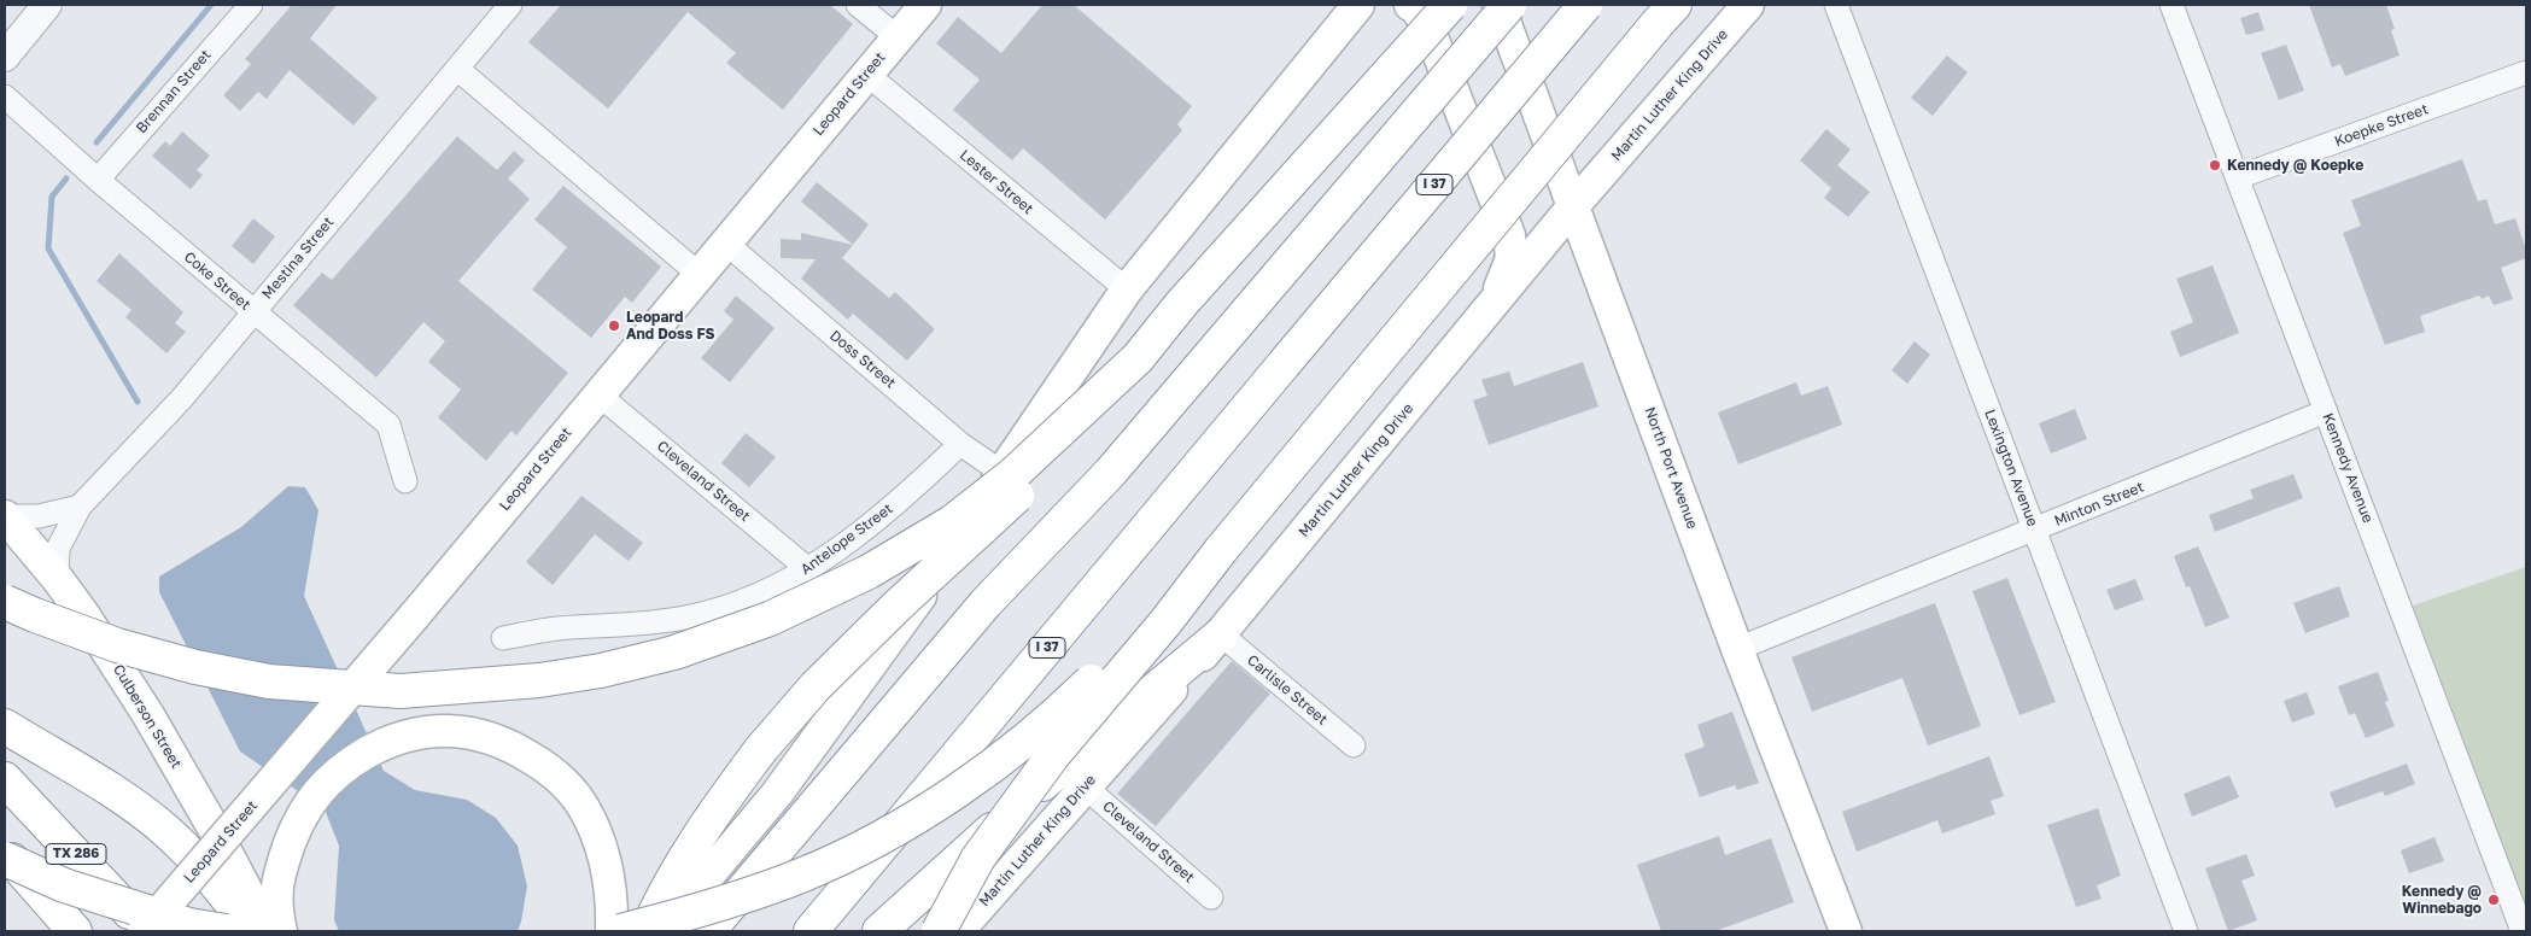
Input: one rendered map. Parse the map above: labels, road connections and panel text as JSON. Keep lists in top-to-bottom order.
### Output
{
  "streets": {
    "highway": ["I 37", "TX 286"],
    "main road": [
      "Leopard Street",
      "Martin Luther King Drive",
      "North Port Avenue",
      "Culberson Street"
    ],
    "street": [
      "Brennan Street",
      "Koepke Street",
      "Lester Street",
      "Mestina Street",
      "Coke Street",
      "Doss Street",
      "Lexington Avenue",
      "Kennedy Avenue",
      "Cleveland Street",
      "Minton Street",
      "Antelope Street",
      "Carlisle Street"
    ]
  },
  "crossings": [
    ["Brennan Street", "Coke Street"],
    ["Leopard Street", "Lester Street"],
    ["Leopard Street", "Doss Street"],
    ["Leopard Street", "Cleveland Street"],
    ["Leopard Street", "TX 286"],
    ["Martin Luther King Drive", "North Port Avenue"],
    ["Martin Luther King Drive", "Cleveland Street"],
    ["Martin Luther King Drive", "Carlisle Street"],
    ["Koepke Street", "Kennedy Avenue"],
    ["Mestina Street", "Coke Street"],
    ["Mestina Street", "Culberson Street"],
    ["Doss Street", "Antelope Street"],
    ["North Port Avenue", "Minton Street"],
    ["Lexington Avenue", "Minton Street"],
    ["Kennedy Avenue", "Minton Street"],
    ["Cleveland Street", "Antelope Street"]
  ],
  "places": ["Kennedy @ Koepke", "Leopard And Doss FS", "Kennedy @ Winnebago"]
}
